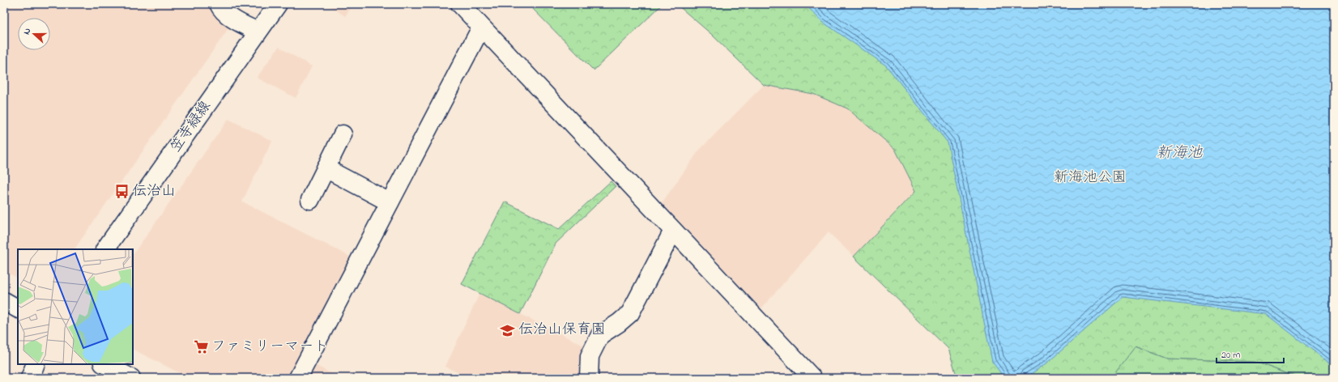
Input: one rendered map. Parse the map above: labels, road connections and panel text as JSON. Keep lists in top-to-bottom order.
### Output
{
  "streets": {
    "street": ["笠寺緑線"]
  },
  "water": ["新海池"],
  "parks": ["新海池公園"],
  "places": {
    "bus stop": ["伝治山"],
    "school or university": ["伝治山保育園"],
    "supermarket": ["ファミリーマート"]
  },
  "scale_bar": "20 m",
  "north": "left"
}
